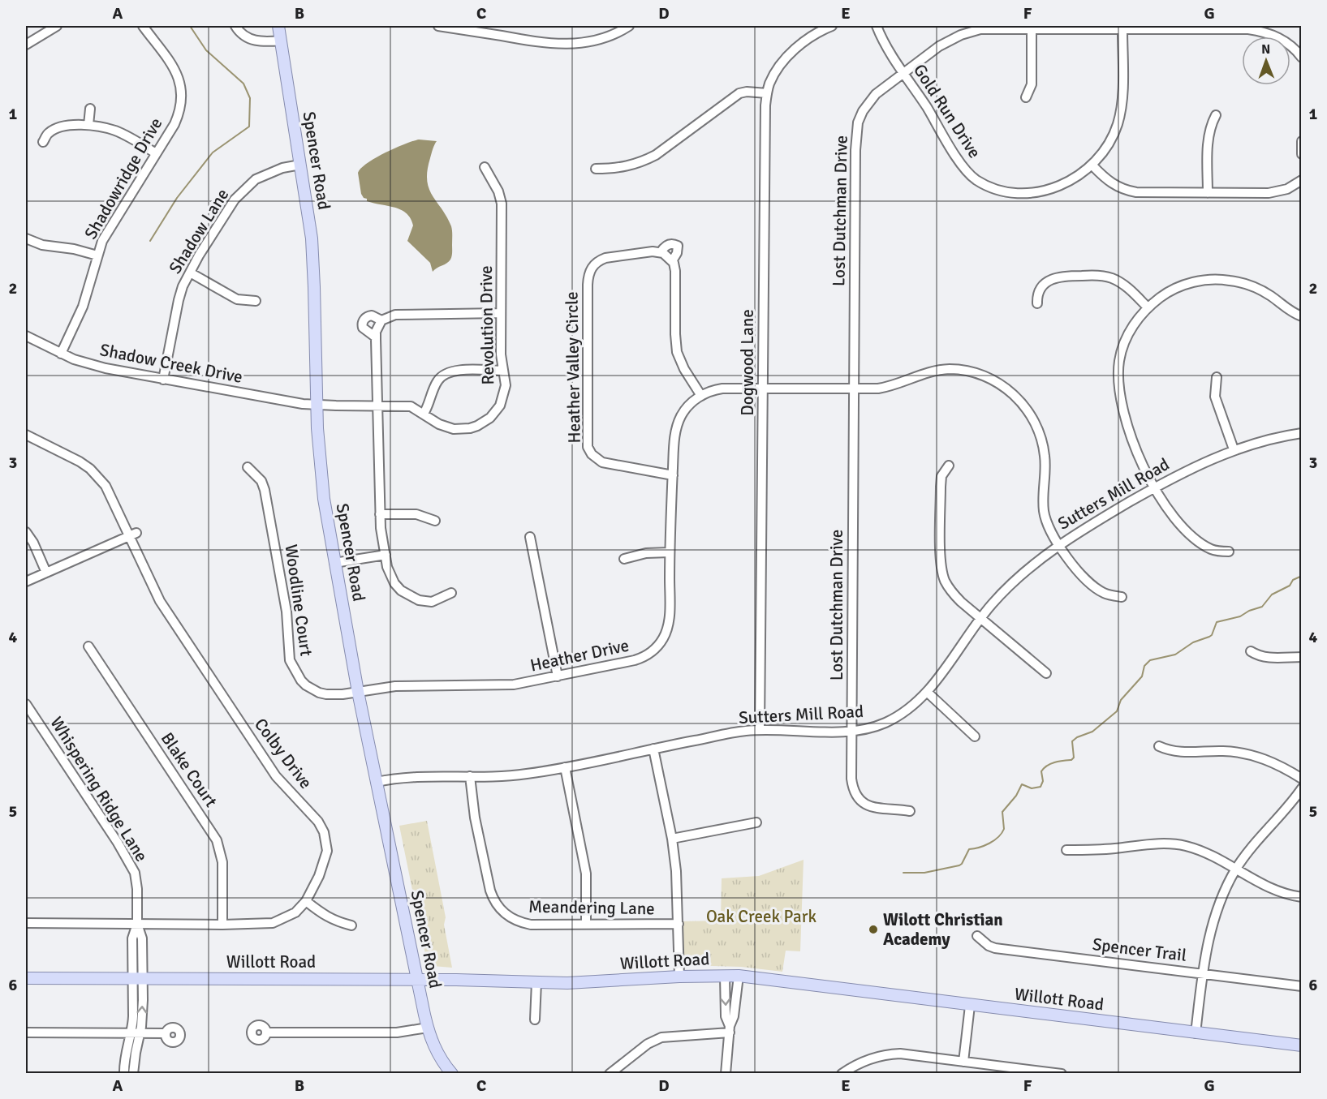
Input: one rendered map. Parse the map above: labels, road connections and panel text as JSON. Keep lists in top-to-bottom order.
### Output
{
  "streets": {
    "main road": ["Spencer Road", "Willott Road"],
    "street": [
      "Gold Run Drive",
      "Shadowridge Drive",
      "Lost Dutchman Drive",
      "Shadow Lane",
      "Revolution Drive",
      "Dogwood Lane",
      "Shadow Creek Drive",
      "Heather Valley Circle",
      "Sutters Mill Road",
      "Woodline Court",
      "Heather Drive",
      "Colby Drive",
      "Blake Court",
      "Whispering Ridge Lane",
      "Meandering Lane",
      "Spencer Trail"
    ]
  },
  "crossings": [
    ["Gold Run Drive", "Lost Dutchman Drive"],
    ["Spencer Road", "Shadow Lane"],
    ["Spencer Road", "Revolution Drive"],
    ["Spencer Road", "Shadow Creek Drive"],
    ["Spencer Road", "Sutters Mill Road"],
    ["Spencer Road", "Woodline Court"],
    ["Spencer Road", "Heather Drive"],
    ["Spencer Road", "Willott Road"],
    ["Shadowridge Drive", "Shadow Creek Drive"],
    ["Lost Dutchman Drive", "Sutters Mill Road"],
    ["Shadow Lane", "Shadow Creek Drive"],
    ["Revolution Drive", "Shadow Creek Drive"],
    ["Dogwood Lane", "Sutters Mill Road"],
    ["Heather Valley Circle", "Heather Drive"],
    ["Sutters Mill Road", "Meandering Lane"],
    ["Woodline Court", "Heather Drive"],
    ["Colby Drive", "Blake Court"],
    ["Colby Drive", "Whispering Ridge Lane"],
    ["Whispering Ridge Lane", "Willott Road"]
  ],
  "parks": ["Oak Creek Park"],
  "places": ["Wilott Christian Academy"],
  "north": "top",
  "grid": {
    "columns": [
      "A",
      "B",
      "C",
      "D",
      "E",
      "F",
      "G"
    ],
    "rows": [
      "1",
      "2",
      "3",
      "4",
      "5",
      "6"
    ]
  }
}
